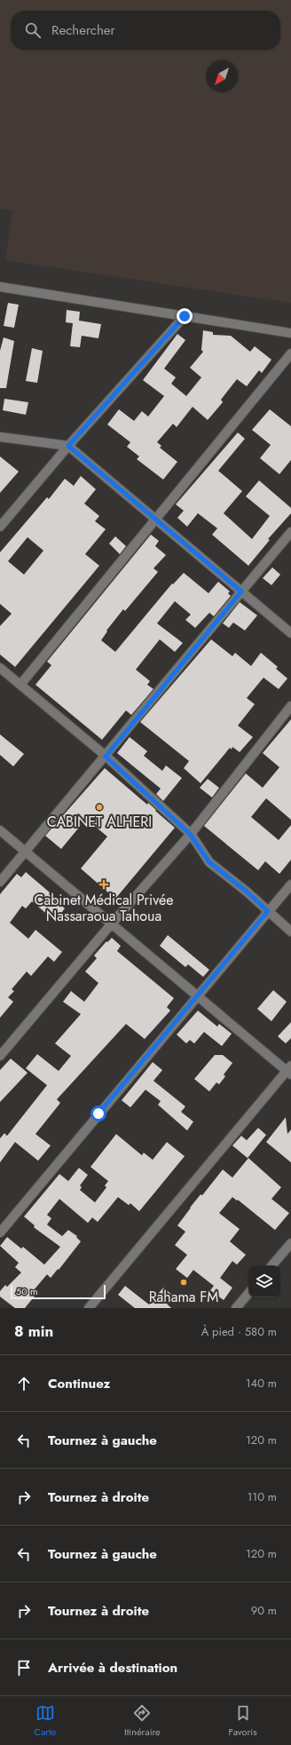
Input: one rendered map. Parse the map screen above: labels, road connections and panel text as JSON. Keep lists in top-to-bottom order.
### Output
{
  "places": {
    "other": ["CABINET ALHERI", "Rahama FM"],
    "health": ["Cabinet Médical Privée Nassaraoua Tahoua"]
  },
  "scale_bar": "50 m",
  "north": "bottom left",
  "page": {
    "search": "Rechercher",
    "scale": "50 m",
    "heading": ["8 min", "À pied · 580 m"],
    "list": [
      ["Continuez", "140 m"],
      ["Tournez à gauche", "120 m"],
      ["Tournez à droite", "110 m"],
      ["Tournez à gauche", "120 m"],
      ["Tournez à droite", "90 m"],
      "Arrivée à destination"
    ],
    "nav": ["Carte", "Itinéraire", "Favoris"]
  }
}
